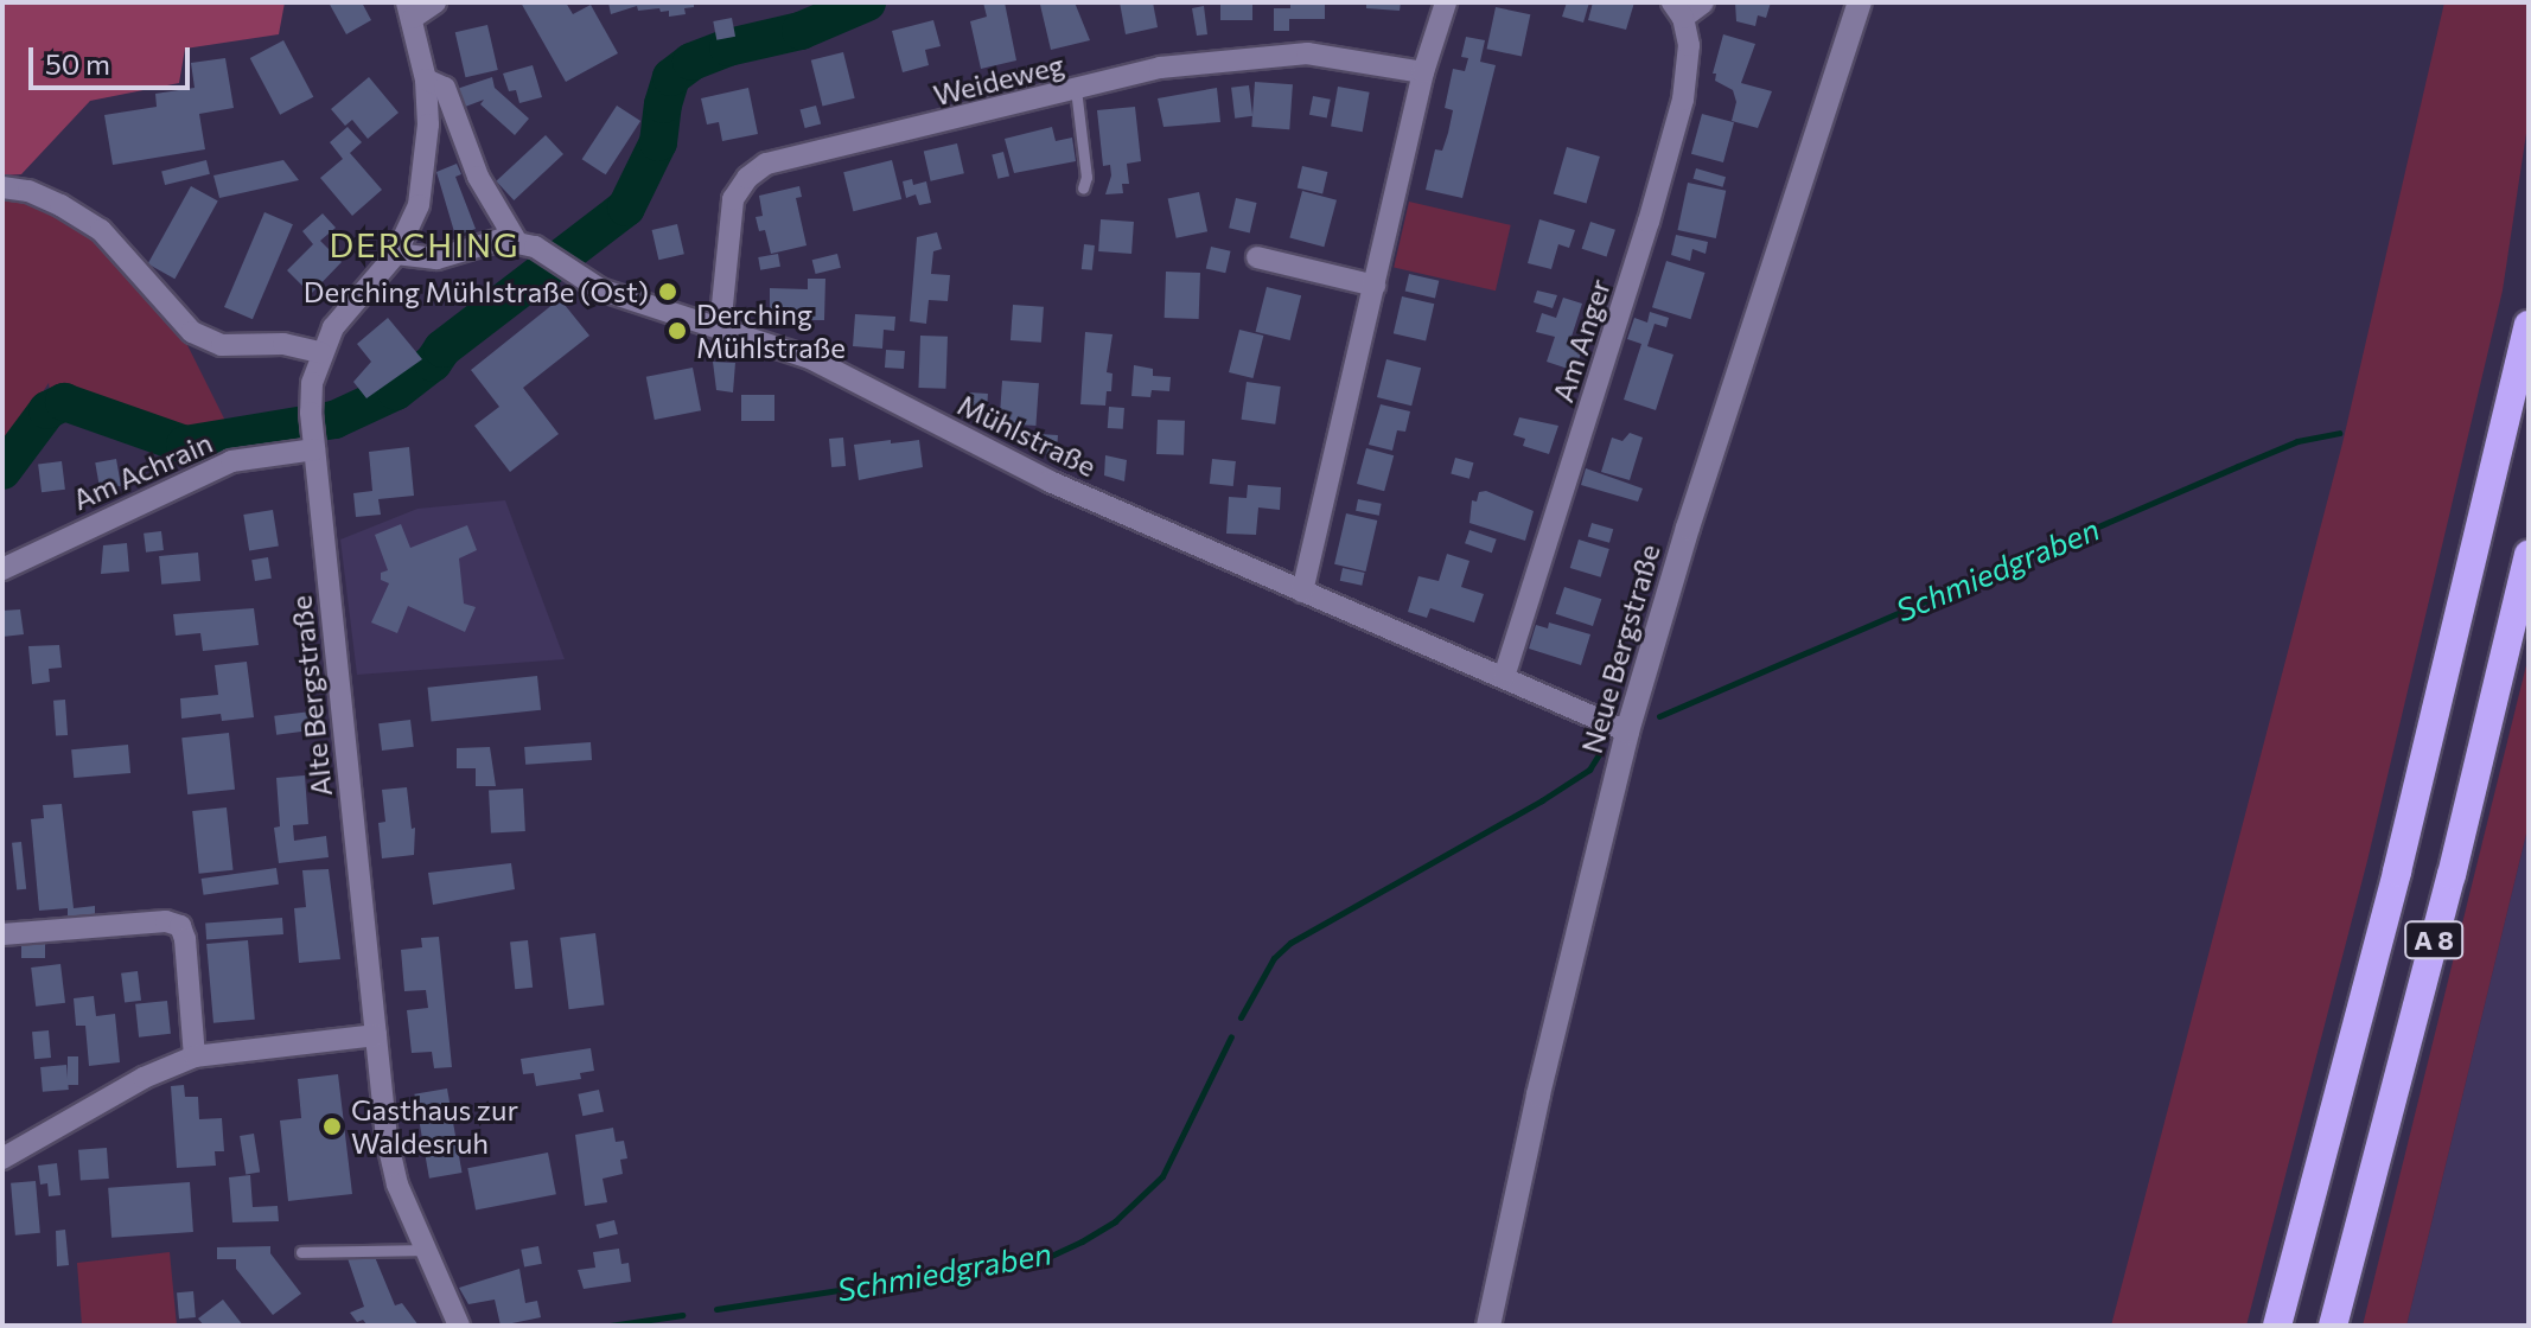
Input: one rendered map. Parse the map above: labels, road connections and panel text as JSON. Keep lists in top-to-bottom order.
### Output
{
  "streets": {
    "highway": ["A 8"],
    "main road": ["Neue Bergstraße"],
    "street": [
      "Weideweg",
      "Am Anger",
      "Mühlstraße",
      "Am Achrain",
      "Alte Bergstraße"
    ]
  },
  "crossings": [
    ["Weideweg", "Mühlstraße"],
    ["Am Anger", "Mühlstraße"],
    ["Mühlstraße", "Neue Bergstraße"],
    ["Mühlstraße", "Alte Bergstraße"],
    ["Am Achrain", "Alte Bergstraße"]
  ],
  "districts": ["DERCHING"],
  "water": ["Schmiedgraben"],
  "places": ["Derching Mühlstraße (Ost)", "Derching Mühlstraße", "Gasthaus zur Waldesruh"],
  "scale_bar": "50 m"
}
